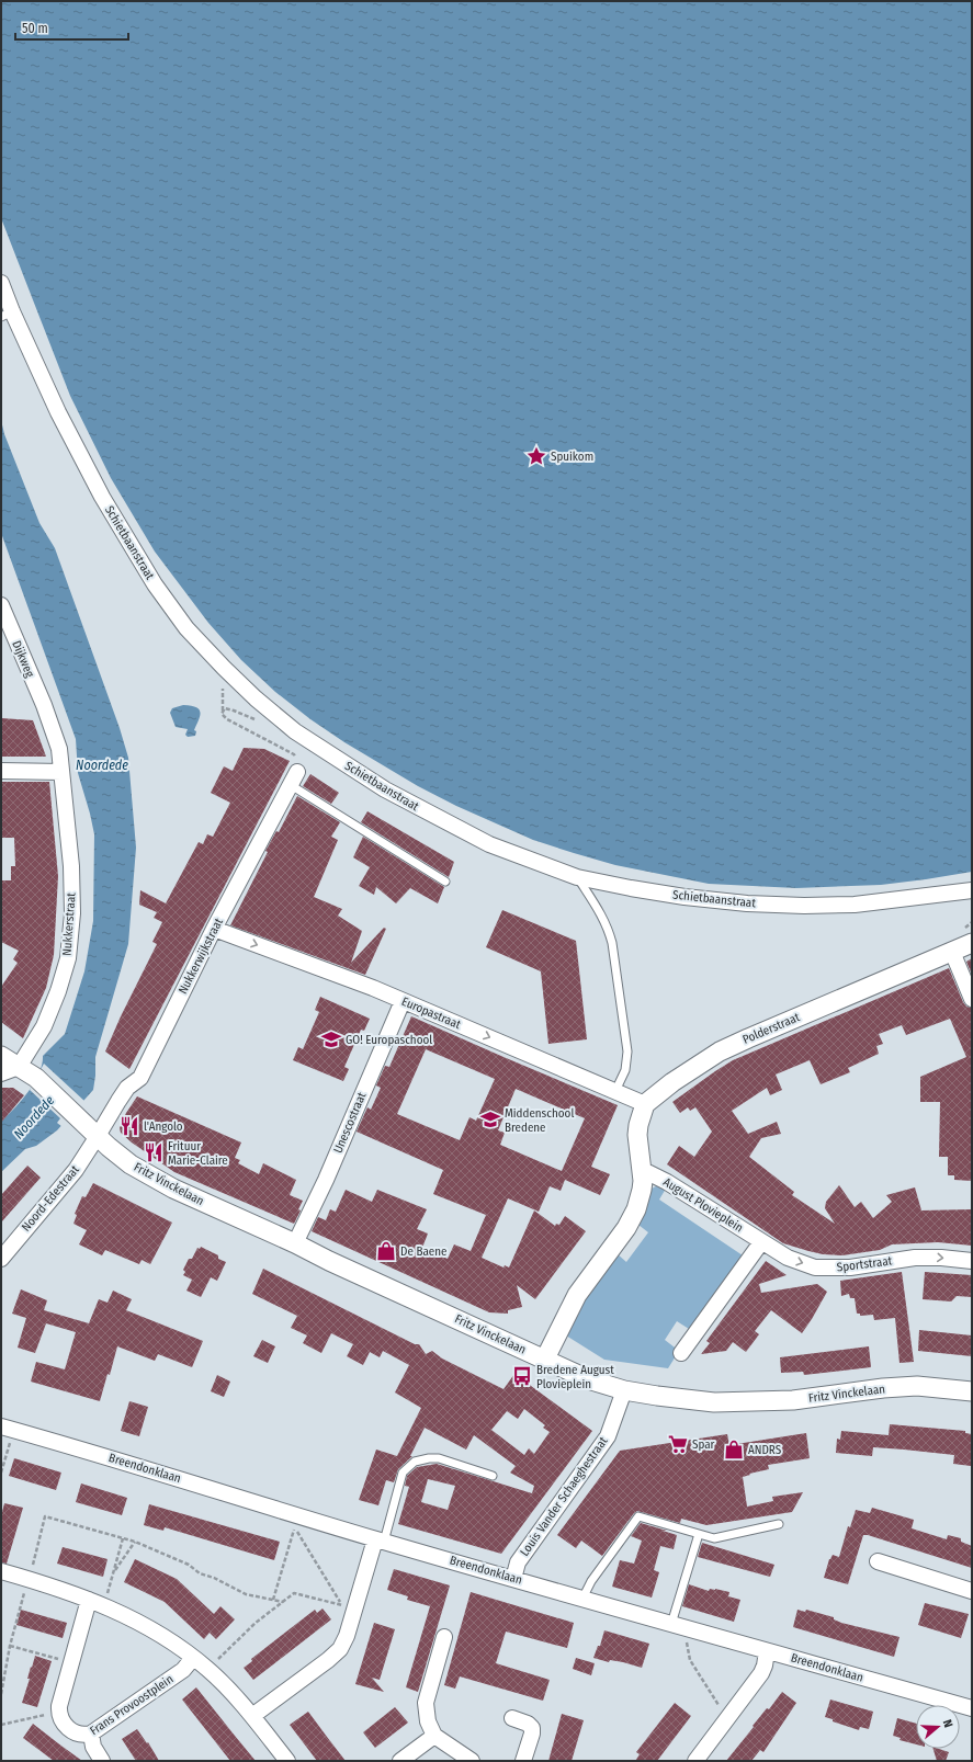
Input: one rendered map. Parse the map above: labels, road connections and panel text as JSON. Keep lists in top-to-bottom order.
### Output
{
  "streets": {
    "street": [
      "Schietbaanstraat",
      "Dijkweg",
      "Nukkerstraat",
      "Nukkerwijkstraat",
      "Europastraat",
      "Polderstraat",
      "Unescostraat",
      "Fritz Vinckelaan",
      "Noord-Edestraat",
      "August Plovieplein",
      "Sportstraat",
      "Breendonklaan",
      "Louis Vander Schaeghestraat",
      "Frans Provoostplein"
    ]
  },
  "crossings": [
    ["Dijkweg", "Nukkerstraat"],
    ["Nukkerstraat", "Fritz Vinckelaan"],
    ["Nukkerwijkstraat", "Europastraat"],
    ["Nukkerwijkstraat", "Fritz Vinckelaan"],
    ["Nukkerwijkstraat", "Noord-Edestraat"],
    ["Europastraat", "Polderstraat"],
    ["Europastraat", "Unescostraat"],
    ["Unescostraat", "Fritz Vinckelaan"],
    ["Fritz Vinckelaan", "Noord-Edestraat"],
    ["Fritz Vinckelaan", "Louis Vander Schaeghestraat"],
    ["August Plovieplein", "Sportstraat"],
    ["Breendonklaan", "Louis Vander Schaeghestraat"]
  ],
  "one_way": ["Europastraat", "Sportstraat"],
  "water": ["Noordede"],
  "places": {
    "place": ["Spuikom"],
    "school or university": ["GO! Europaschool", "Middenschool Bredene"],
    "restaurant": ["l'Angolo", "Frituur Marie-Claire"],
    "shop": ["De Baene", "ANDRS"],
    "bus stop": ["Bredene August Plovieplein"],
    "supermarket": ["Spar"]
  },
  "scale_bar": "50 m",
  "north": "right"
}
